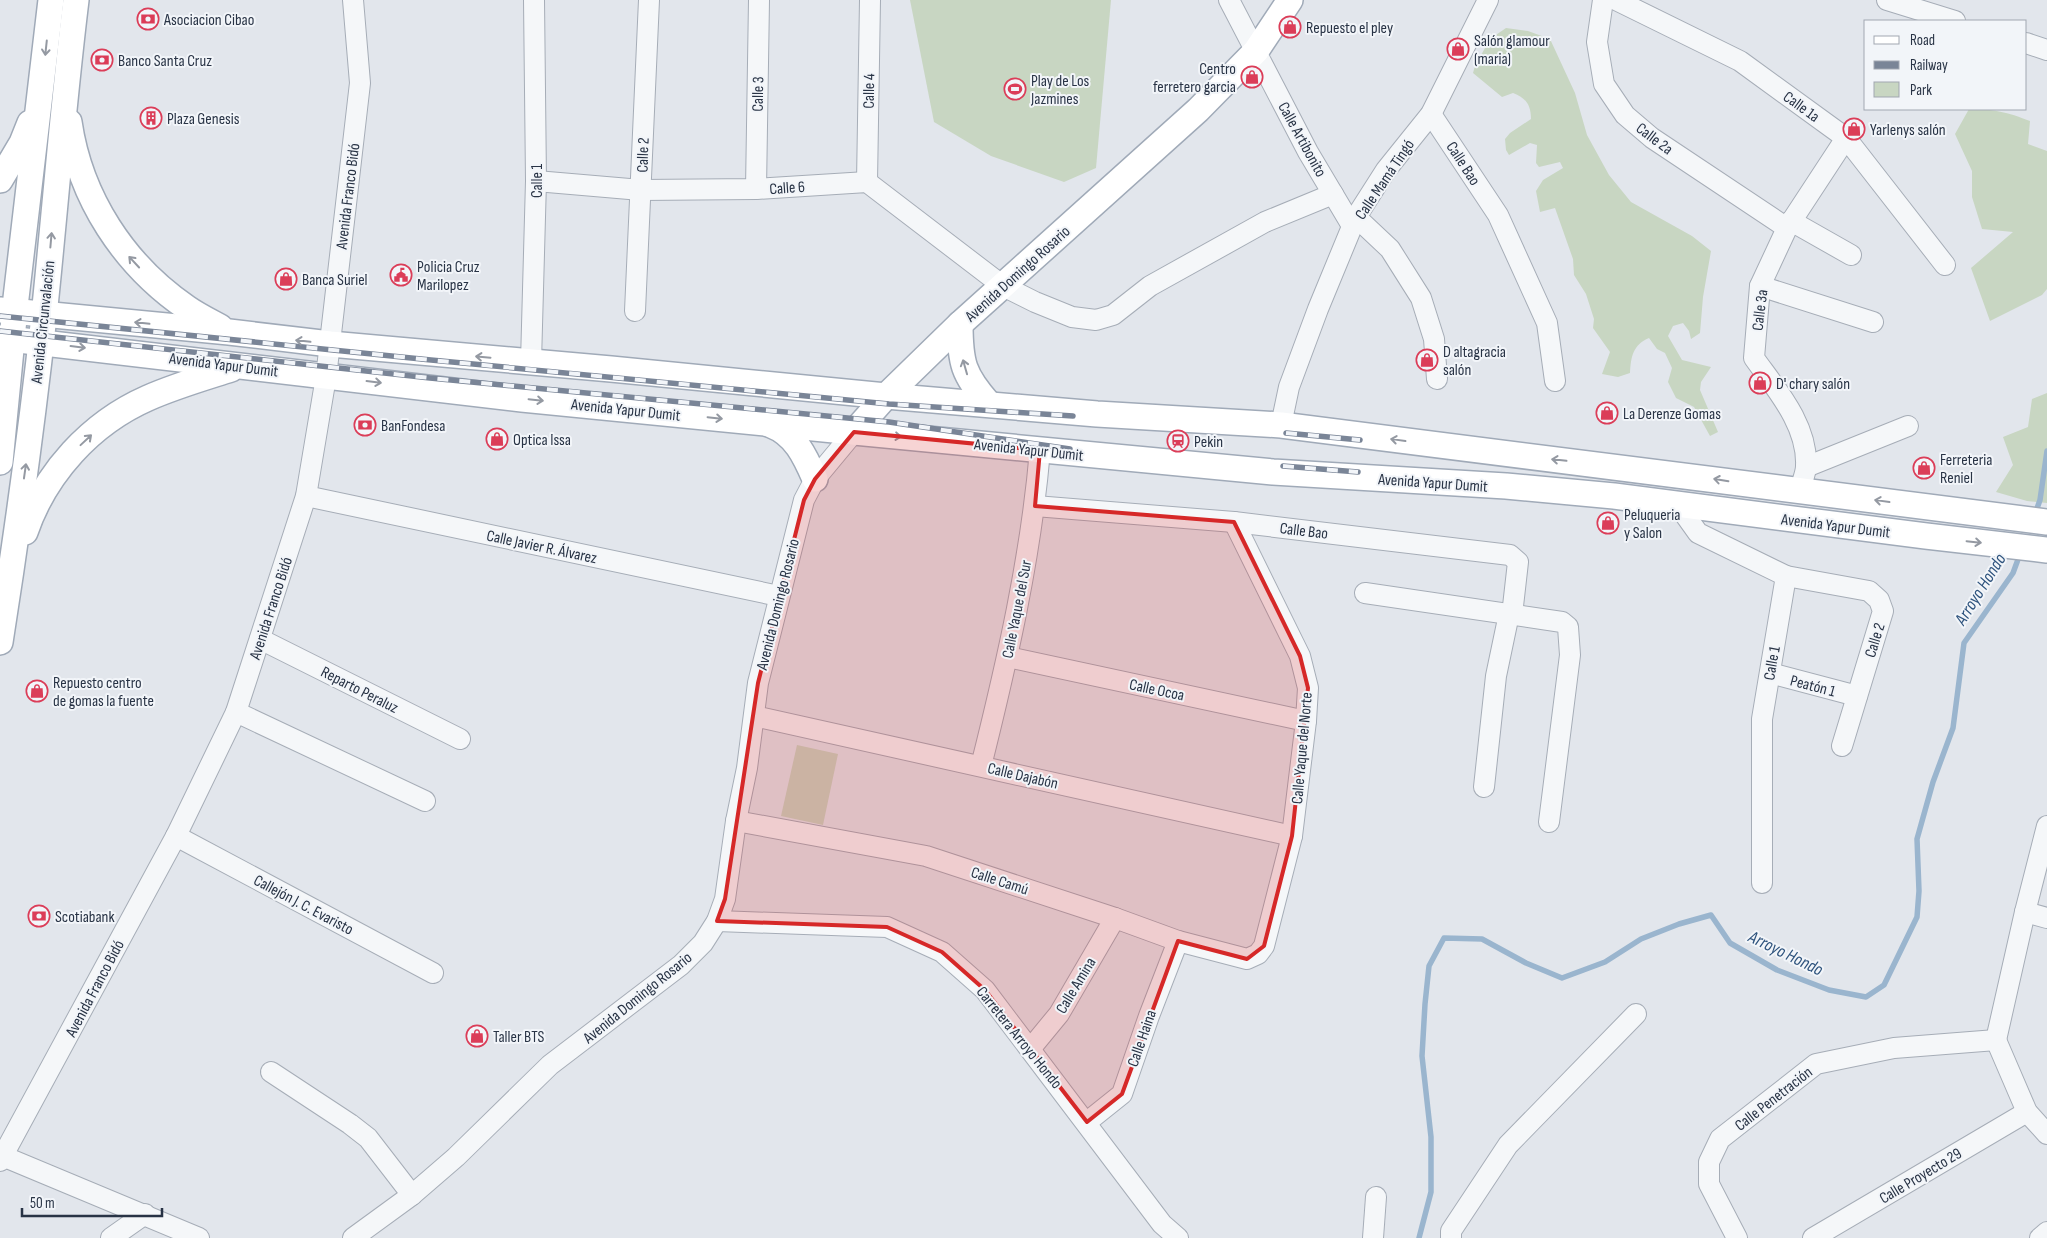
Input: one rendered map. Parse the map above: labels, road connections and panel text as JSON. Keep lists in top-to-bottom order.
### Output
{
  "streets": {
    "main road": ["Avenida Domingo Rosario", "Avenida Circunvalación", "Avenida Yapur Dumit"],
    "street": [
      "Calle 4",
      "Calle 3",
      "Calle 1a",
      "Calle 2a",
      "Calle Artibonito",
      "Calle 2",
      "Calle Bao",
      "Calle Mamá Tingó",
      "Calle 1",
      "Calle 6",
      "Avenida Franco Bidó",
      "Calle 3a",
      "Calle Javier R. Álvarez",
      "Calle Yaque del Sur",
      "Peatón 1",
      "Reparto Peraluz",
      "Calle Ocoa",
      "Calle Yaque del Norte",
      "Calle Dajabón",
      "Calle Camú",
      "Callejón J. C. Evaristo",
      "Calle Amina",
      "Carretera Arroyo Hondo",
      "Calle Haina",
      "Calle Penetración",
      "Calle Proyecto 29"
    ]
  },
  "crossings": [
    ["Calle 4", "Calle 6"],
    ["Calle 3", "Calle 6"],
    ["Calle 1a", "Calle 3a"],
    ["Calle 2a", "Calle 3a"],
    ["Calle Artibonito", "Calle Mamá Tingó"],
    ["Calle Artibonito", "Avenida Domingo Rosario"],
    ["Calle 2", "Calle 1"],
    ["Calle 2", "Calle 6"],
    ["Calle 2", "Peatón 1"],
    ["Calle Bao", "Calle Mamá Tingó"],
    ["Calle Bao", "Calle Yaque del Sur"],
    ["Calle Bao", "Calle Yaque del Norte"],
    ["Calle Mamá Tingó", "Avenida Yapur Dumit"],
    ["Calle 1", "Calle 6"],
    ["Calle 1", "Avenida Yapur Dumit"],
    ["Calle 1", "Peatón 1"],
    ["Avenida Franco Bidó", "Avenida Yapur Dumit"],
    ["Avenida Franco Bidó", "Calle Javier R. Álvarez"],
    ["Avenida Franco Bidó", "Reparto Peraluz"],
    ["Avenida Franco Bidó", "Callejón J. C. Evaristo"],
    ["Avenida Domingo Rosario", "Avenida Yapur Dumit"],
    ["Avenida Domingo Rosario", "Calle Javier R. Álvarez"],
    ["Avenida Domingo Rosario", "Calle Dajabón"],
    ["Avenida Domingo Rosario", "Calle Camú"],
    ["Avenida Domingo Rosario", "Carretera Arroyo Hondo"],
    ["Calle 3a", "Avenida Yapur Dumit"],
    ["Avenida Circunvalación", "Avenida Yapur Dumit"],
    ["Avenida Yapur Dumit", "Calle Yaque del Sur"],
    ["Calle Yaque del Sur", "Calle Ocoa"],
    ["Calle Yaque del Sur", "Calle Dajabón"],
    ["Calle Ocoa", "Calle Yaque del Norte"],
    ["Calle Yaque del Norte", "Calle Dajabón"],
    ["Calle Yaque del Norte", "Calle Camú"],
    ["Calle Camú", "Calle Amina"],
    ["Calle Camú", "Calle Haina"],
    ["Calle Amina", "Carretera Arroyo Hondo"],
    ["Carretera Arroyo Hondo", "Calle Haina"]
  ],
  "water": ["Arroyo Hondo"],
  "places": {
    "bank": [
      "Asociacion Cibao",
      "Banco Santa Cruz",
      "BanFondesa",
      "Scotiabank"
    ],
    "shop": [
      "Repuesto el pley",
      "Salón glamour (maria)",
      "Centro ferretero garcia",
      "Yarlenys salón",
      "Banca Suriel",
      "D altagracia salón",
      "D' chary salón",
      "La Derenze Gomas",
      "Optica Issa",
      "Ferreteria Reniel",
      "Peluqueria y Salon",
      "Repuesto centro de gomas la fuente",
      "Taller BTS"
    ],
    "sports": ["Play de Los Jazmines"],
    "building": ["Plaza Genesis"],
    "public building": ["Policia Cruz Marilopez"],
    "station": ["Pekin"]
  },
  "legend": ["Road", "Railway", "Park"],
  "scale_bar": "50 m"
}
